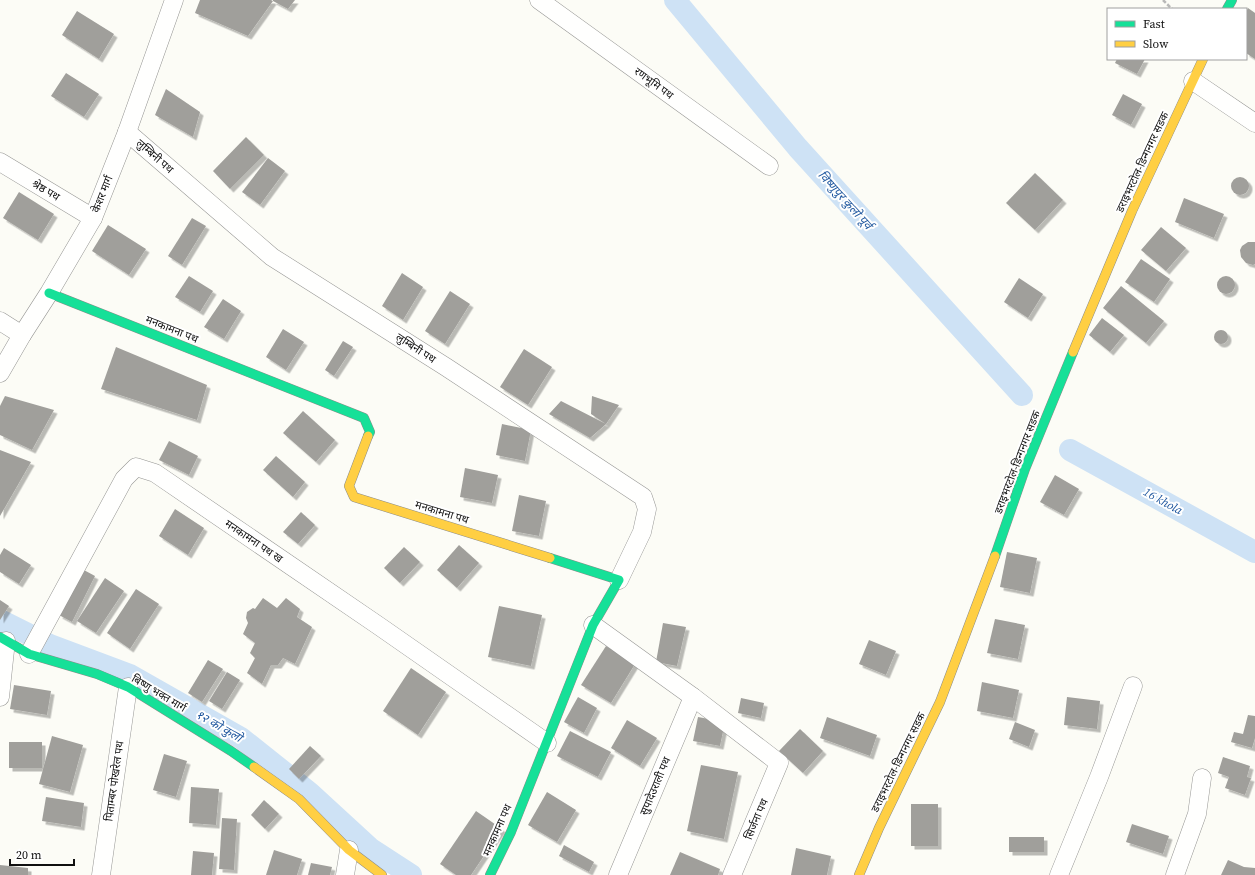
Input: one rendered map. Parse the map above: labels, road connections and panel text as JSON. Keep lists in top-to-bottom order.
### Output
{
  "streets": {
    "street": [
      "रणभूमि पथ",
      "लुम्बिनी पथ",
      "डराइभरटोल-डिन्गनगर सडक",
      "श्रेष्ठ पथ",
      "केशर मार्ग",
      "मनकामना पथ",
      "मनकामना पथ ख",
      "बिष्णु भक्त मार्ग",
      "पिताम्बर पोखरेल पथ",
      "सुपादेउराली पथ",
      "सिर्जना पथ"
    ]
  },
  "crossings": [
    ["लुम्बिनी पथ", "केशर मार्ग"],
    ["लुम्बिनी पथ", "मनकामना पथ"],
    ["श्रेष्ठ पथ", "केशर मार्ग"],
    ["केशर मार्ग", "मनकामना पथ"],
    ["मनकामना पथ", "मनकामना पथ ख"],
    ["मनकामना पथ ख", "बिष्णु भक्त मार्ग"],
    ["बिष्णु भक्त मार्ग", "पिताम्बर पोखरेल पथ"],
    ["सुपादेउराली पथ", "सिर्जना पथ"]
  ],
  "water": ["विष्णुपुर कुलो पूर्व", "16 khola", "१२ को कुलो"],
  "legend": ["Fast", "Slow"],
  "scale_bar": "20 m"
}
